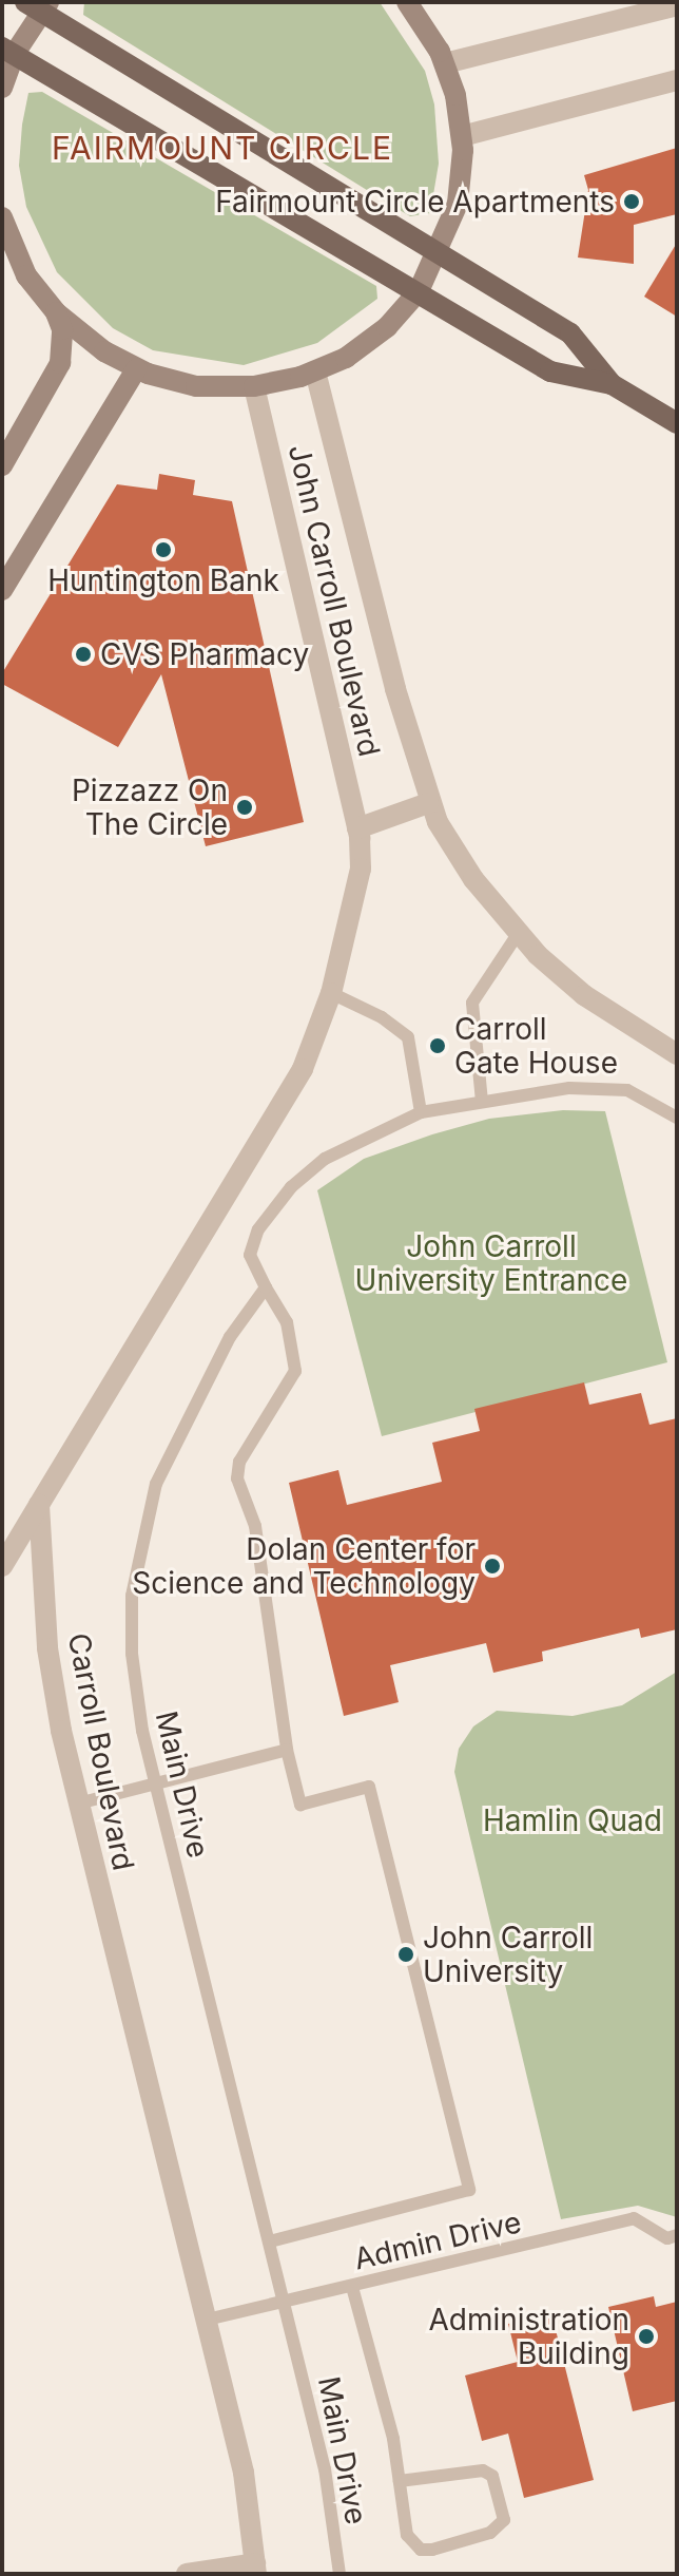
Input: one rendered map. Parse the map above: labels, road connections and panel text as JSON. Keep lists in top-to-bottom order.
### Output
{
  "streets": {
    "street": ["John Carroll Boulevard", "Carroll Boulevard"],
    "lane": ["Main Drive", "Admin Drive"]
  },
  "crossings": [
    ["Carroll Boulevard", "Admin Drive"],
    ["Main Drive", "Admin Drive"]
  ],
  "districts": ["FAIRMOUNT CIRCLE"],
  "parks": ["John Carroll University Entrance", "Hamlin Quad"],
  "places": [
    "Fairmount Circle Apartments",
    "Huntington Bank",
    "CVS Pharmacy",
    "Pizzazz On The Circle",
    "Carroll Gate House",
    "Dolan Center for Science and Technology",
    "John Carroll University",
    "Administration Building"
  ]
}
